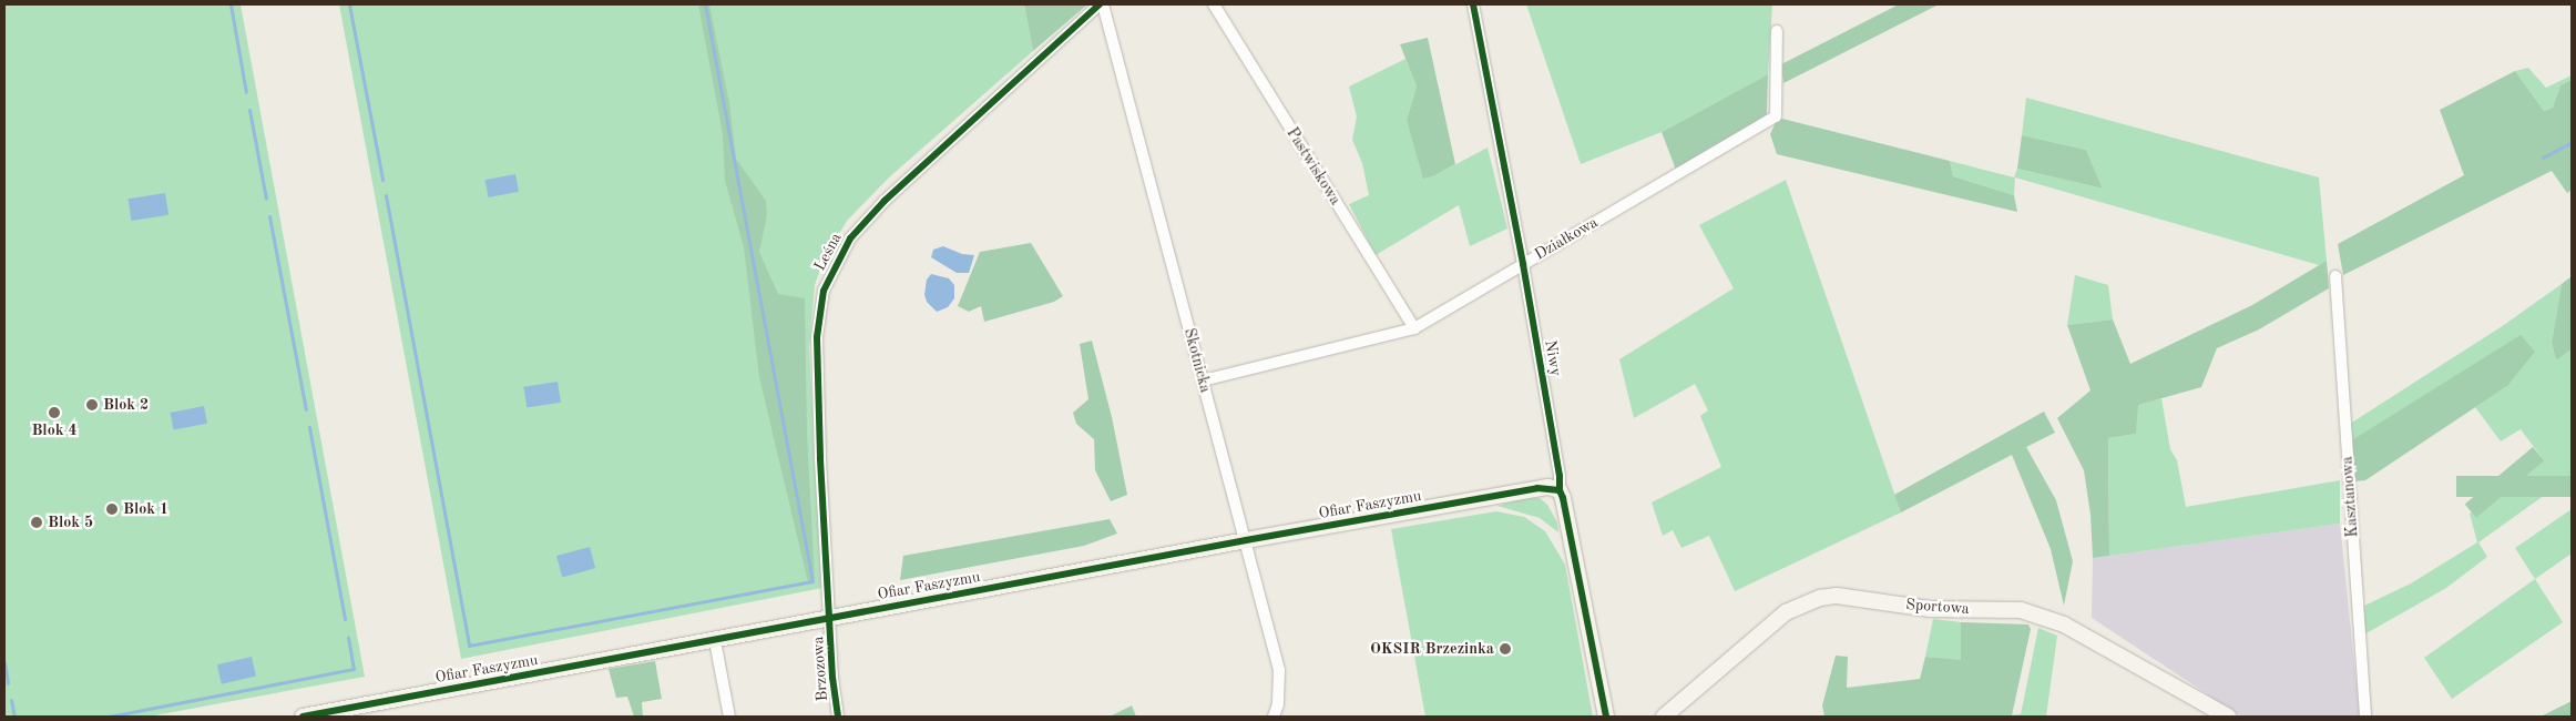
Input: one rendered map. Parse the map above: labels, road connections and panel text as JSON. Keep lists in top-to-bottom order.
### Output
{
  "streets": {
    "street": [
      "Pastwiskowa",
      "Działkowa",
      "Leśna",
      "Niwy",
      "Skotnicka",
      "Kasztanowa",
      "Ofiar Faszyzmu",
      "Sportowa",
      "Brzozowa"
    ]
  },
  "crossings": [
    ["Pastwiskowa", "Działkowa"],
    ["Działkowa", "Niwy"],
    ["Działkowa", "Skotnicka"],
    ["Leśna", "Skotnicka"],
    ["Leśna", "Ofiar Faszyzmu"],
    ["Leśna", "Brzozowa"],
    ["Niwy", "Ofiar Faszyzmu"],
    ["Skotnicka", "Ofiar Faszyzmu"],
    ["Ofiar Faszyzmu", "Brzozowa"]
  ],
  "places": [
    "Blok 2",
    "Blok 4",
    "Blok 1",
    "Blok 5",
    "OKSIR Brzezinka"
  ]
}
